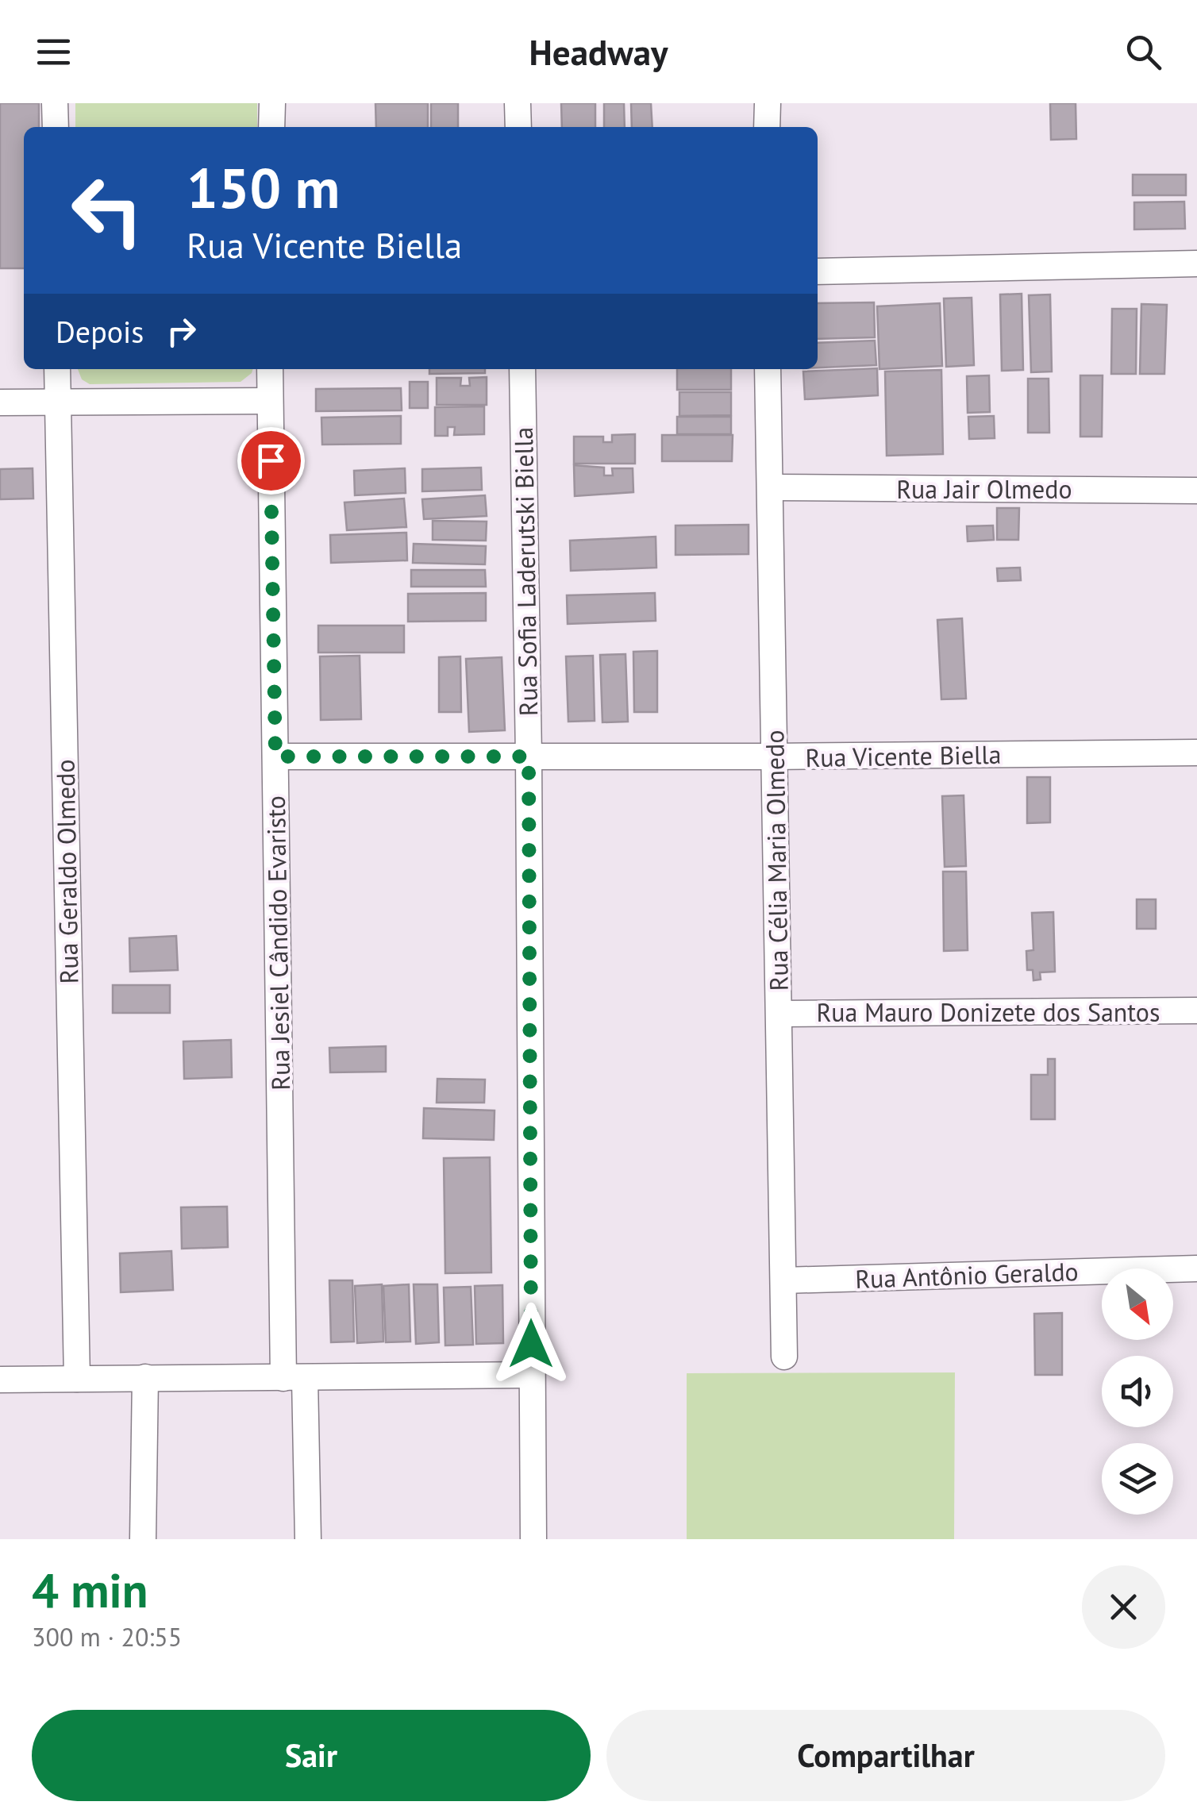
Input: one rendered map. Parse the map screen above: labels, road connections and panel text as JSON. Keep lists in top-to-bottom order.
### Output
{
  "streets": {
    "street": [
      "Rua Jair Olmedo",
      "Rua Sofia Laderutski Biella",
      "Rua Vicente Biella",
      "Rua Célia Maria Olmedo",
      "Rua Geraldo Olmedo",
      "Rua Jesiel Cândido Evaristo",
      "Rua Mauro Donizete dos Santos",
      "Rua Antônio Geraldo"
    ]
  },
  "crossings": [
    ["Rua Jair Olmedo", "Rua Célia Maria Olmedo"],
    ["Rua Sofia Laderutski Biella", "Rua Vicente Biella"],
    ["Rua Vicente Biella", "Rua Célia Maria Olmedo"],
    ["Rua Vicente Biella", "Rua Jesiel Cândido Evaristo"],
    ["Rua Célia Maria Olmedo", "Rua Mauro Donizete dos Santos"],
    ["Rua Célia Maria Olmedo", "Rua Antônio Geraldo"]
  ],
  "north": "bottom right",
  "page": {
    "header": "Headway",
    "turn": ["150 m", "Rua Vicente Biella"],
    "then": "Depois",
    "heading": ["4 min", "300 m · 20:55"],
    "buttons": ["Sair", "Compartilhar"]
  }
}
